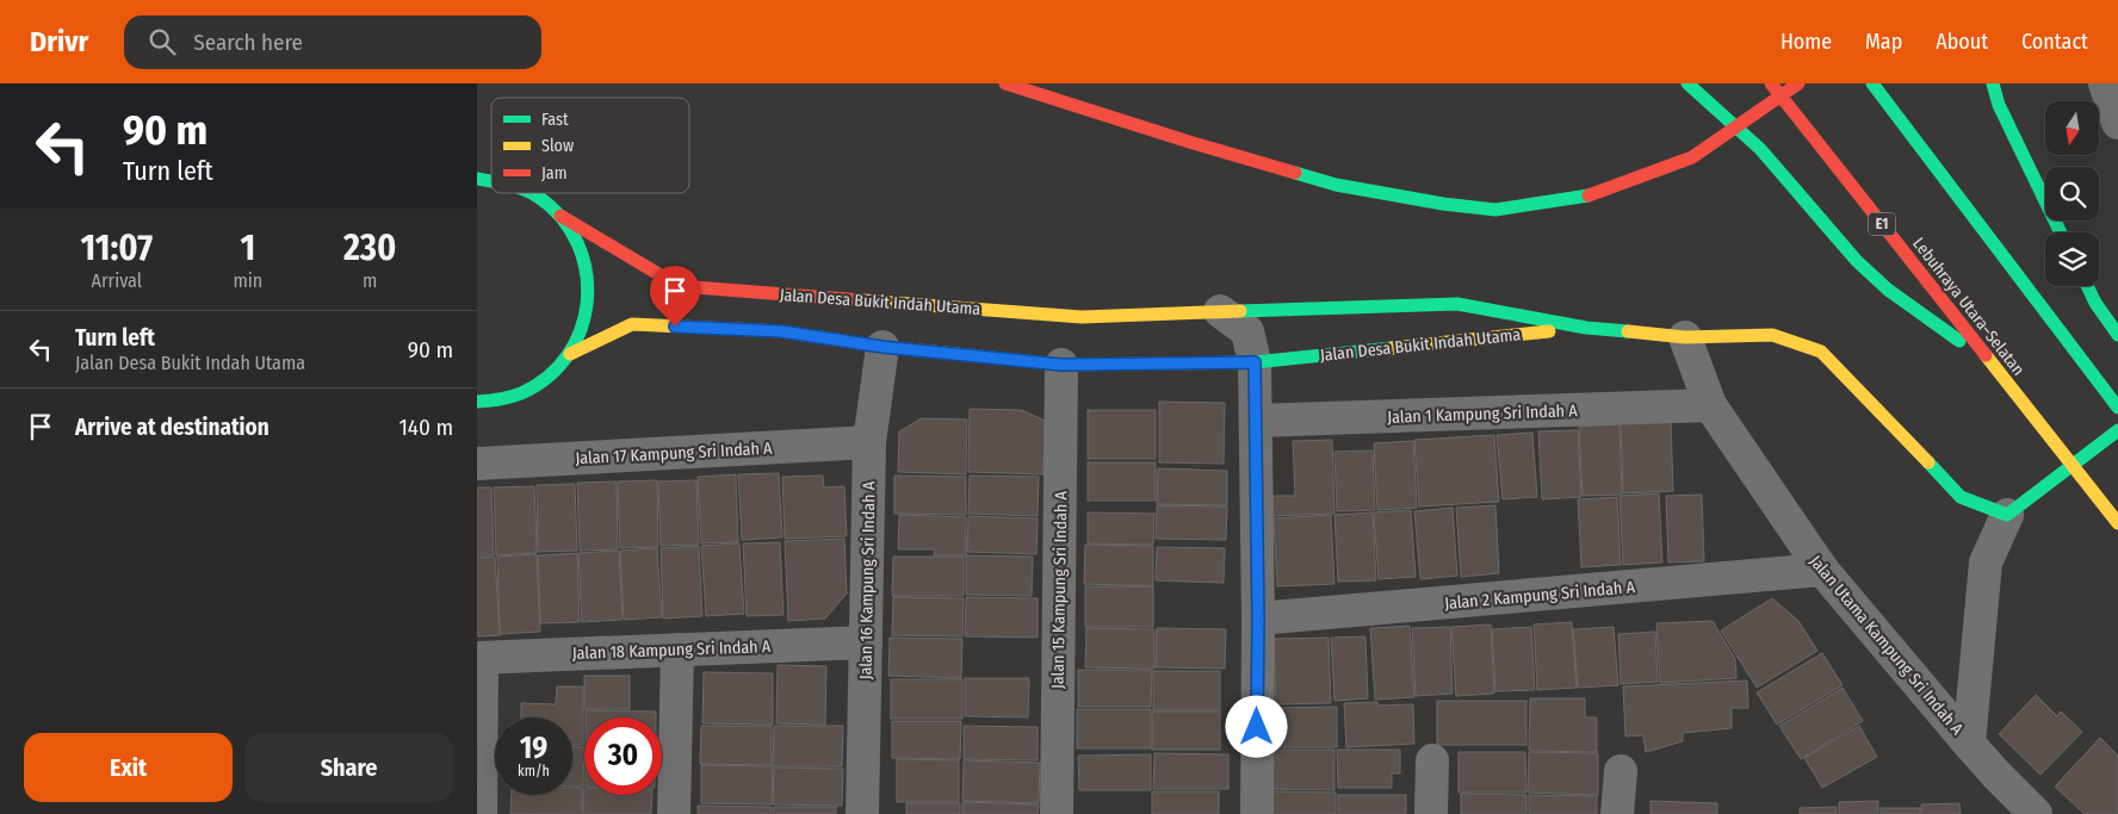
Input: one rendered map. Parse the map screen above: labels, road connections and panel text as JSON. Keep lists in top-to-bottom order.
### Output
{
  "streets": {
    "main road": ["E1", "Jalan Desa Bukit Indah Utama", "Lebuhraya Utara–Selatan"],
    "street": [
      "Jalan 1 Kampung Sri Indah A",
      "Jalan 17 Kampung Sri Indah A",
      "Jalan 16 Kampung Sri Indah A",
      "Jalan 15 Kampung Sri Indah A",
      "Jalan 2 Kampung Sri Indah A",
      "Jalan Utama Kampung Sri Indah A",
      "Jalan 18 Kampung Sri Indah A"
    ]
  },
  "crossings": [
    ["Jalan Desa Bukit Indah Utama", "Jalan 16 Kampung Sri Indah A"],
    ["Jalan Desa Bukit Indah Utama", "Jalan 15 Kampung Sri Indah A"],
    ["Jalan Desa Bukit Indah Utama", "Jalan Utama Kampung Sri Indah A"],
    ["Jalan 1 Kampung Sri Indah A", "Jalan Utama Kampung Sri Indah A"],
    ["Jalan 17 Kampung Sri Indah A", "Jalan 16 Kampung Sri Indah A"],
    ["Jalan 16 Kampung Sri Indah A", "Jalan 18 Kampung Sri Indah A"],
    ["Jalan 2 Kampung Sri Indah A", "Jalan Utama Kampung Sri Indah A"]
  ],
  "legend": ["Fast", "Slow", "Jam"],
  "north": "bottom",
  "page": {
    "header": "Drivr",
    "search": "Search here",
    "nav": [
      "Home",
      "Map",
      "About",
      "Contact"
    ],
    "turn": ["90 m", "Turn left"],
    "eta": [
      "11:07",
      "Arrival",
      "1",
      "min",
      "230",
      "m"
    ],
    "list": [
      {
        "name": "Turn left",
        "note": "Jalan Desa Bukit Indah Utama",
        "value": "90 m"
      },
      {
        "name": "Arrive at destination",
        "value": "140 m"
      }
    ],
    "speed": "19 km/h",
    "limit": "30",
    "buttons": ["Exit", "Share"]
  }
}
